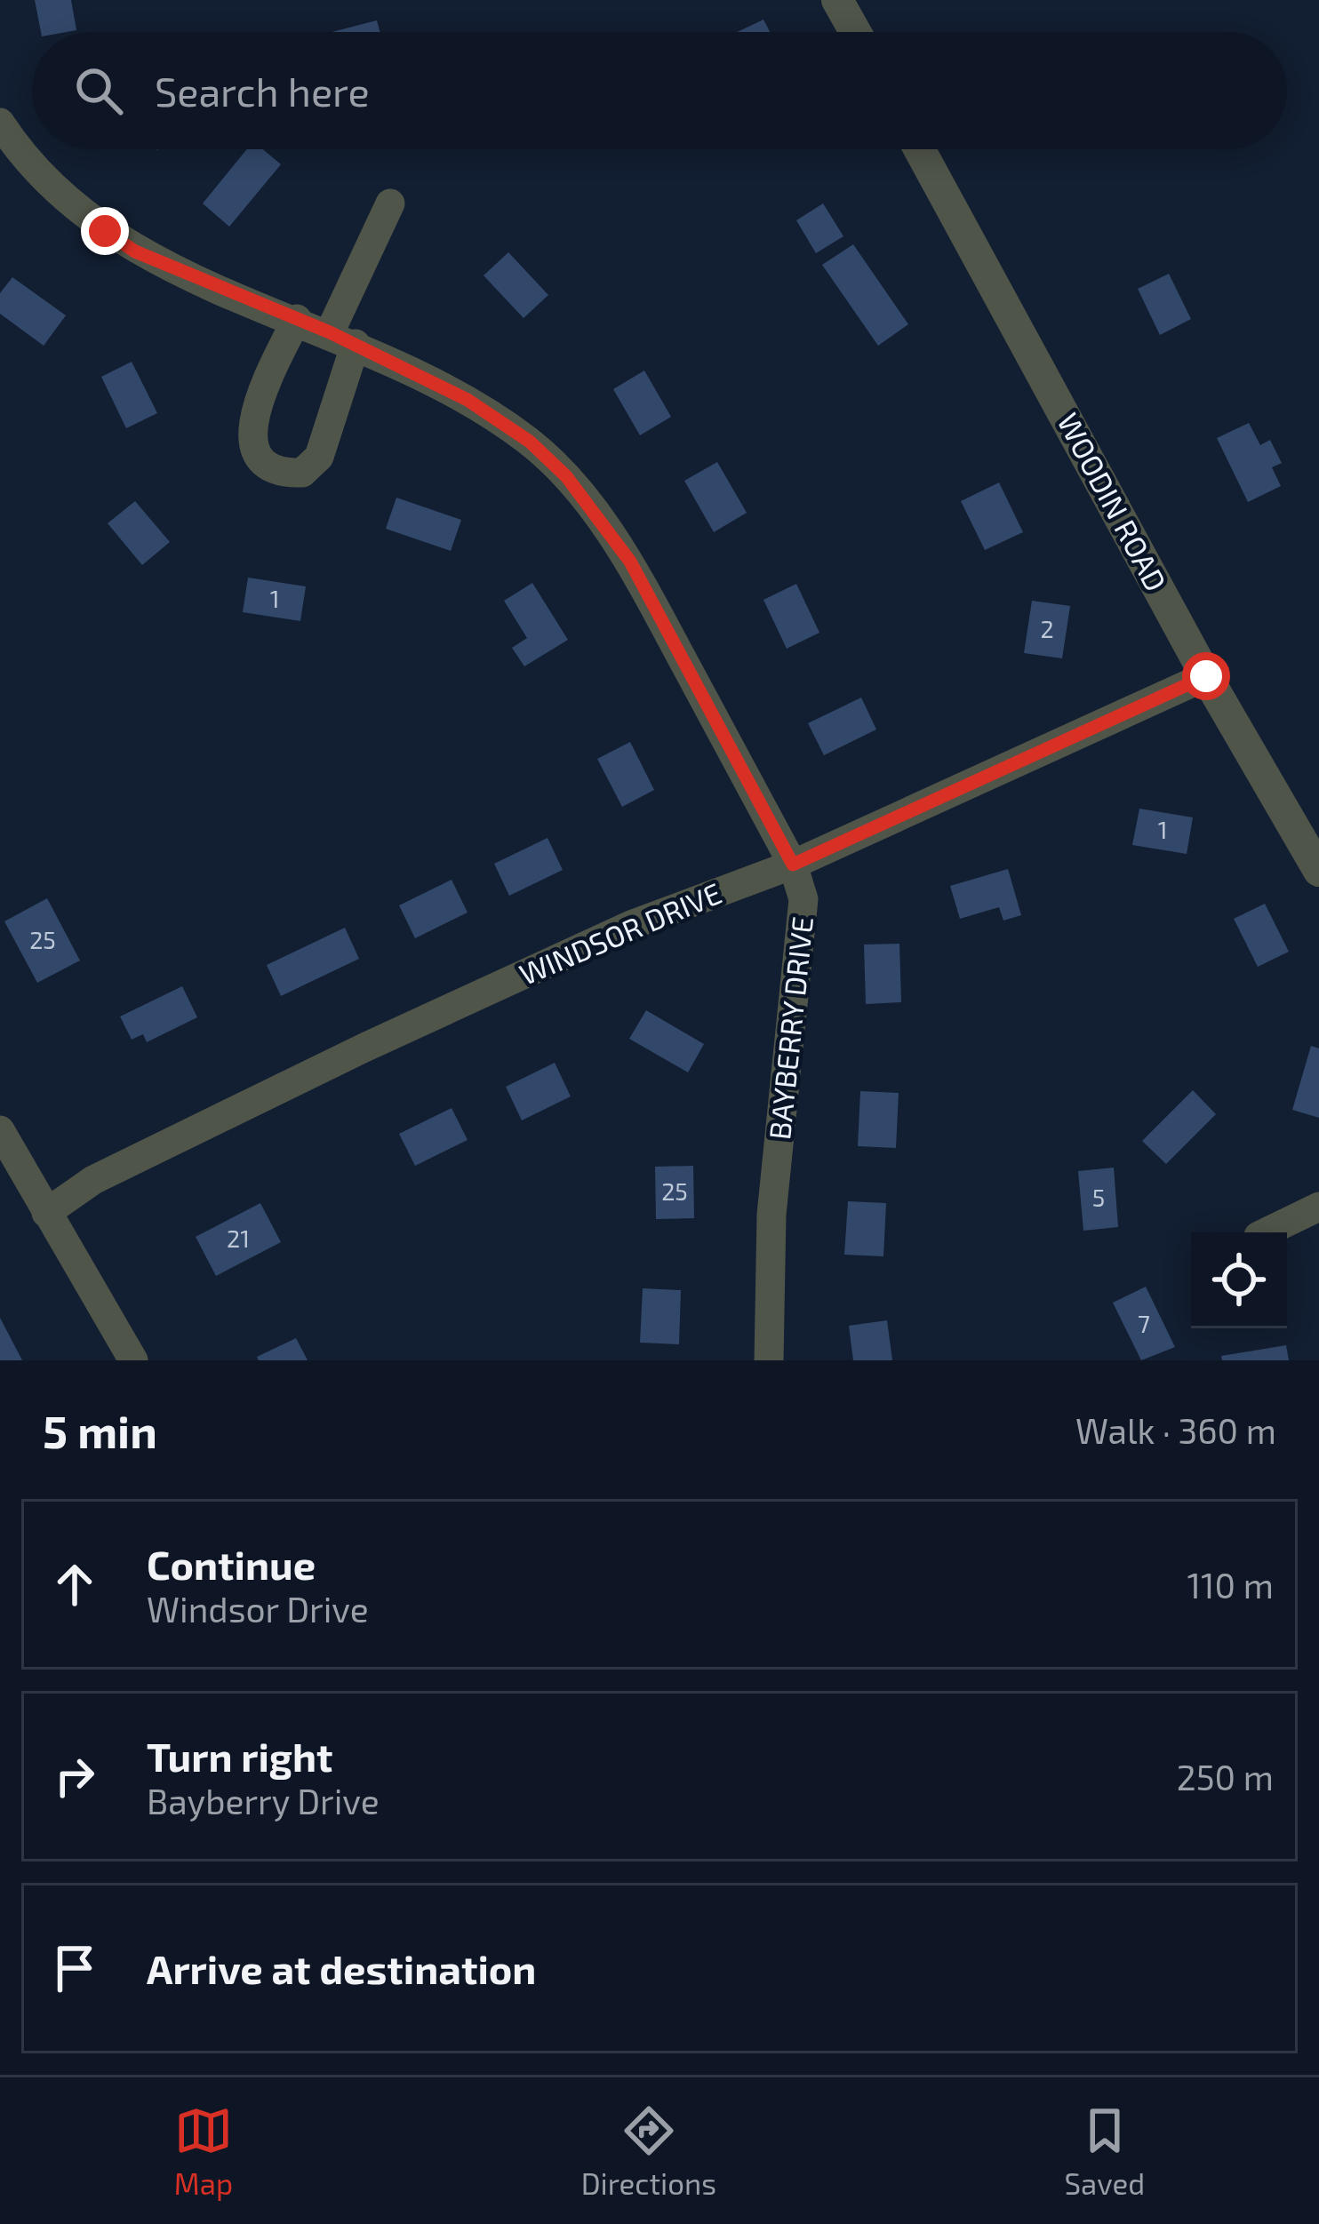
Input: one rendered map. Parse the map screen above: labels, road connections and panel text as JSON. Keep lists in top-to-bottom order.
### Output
{
  "streets": {
    "street": ["WOODIN ROAD", "WINDSOR DRIVE", "BAYBERRY DRIVE"]
  },
  "crossings": [
    ["WOODIN ROAD", "WINDSOR DRIVE"],
    ["WINDSOR DRIVE", "BAYBERRY DRIVE"]
  ],
  "house_numbers": [
    "1",
    "2",
    "1",
    "25",
    "25",
    "5",
    "21",
    "7"
  ],
  "page": {
    "search": "Search here",
    "heading": ["5 min", "Walk · 360 m"],
    "list": [
      ["Continue", "Windsor Drive", "110 m"],
      ["Turn right", "Bayberry Drive", "250 m"],
      "Arrive at destination"
    ],
    "nav": ["Map", "Directions", "Saved"]
  }
}
